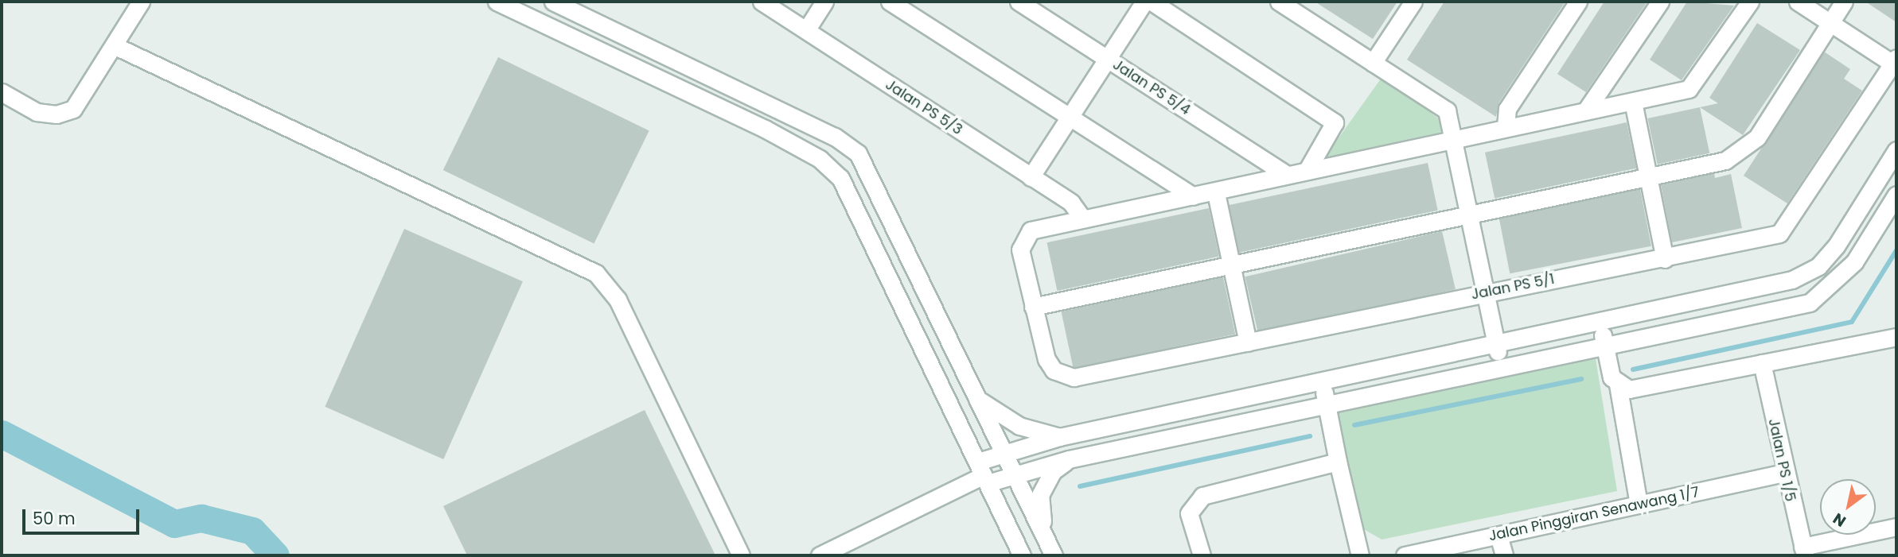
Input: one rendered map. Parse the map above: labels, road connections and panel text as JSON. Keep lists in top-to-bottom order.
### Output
{
  "streets": {
    "street": [
      "Jalan PS 5/4",
      "Jalan PS 5/3",
      "Jalan PS 5/1",
      "Jalan PS 1/5",
      "Jalan Pinggiran Senawang 1/7"
    ]
  },
  "crossings": [
    ["Jalan PS 1/5", "Jalan Pinggiran Senawang 1/7"]
  ],
  "scale_bar": "50 m",
  "north": "bottom left"
}
